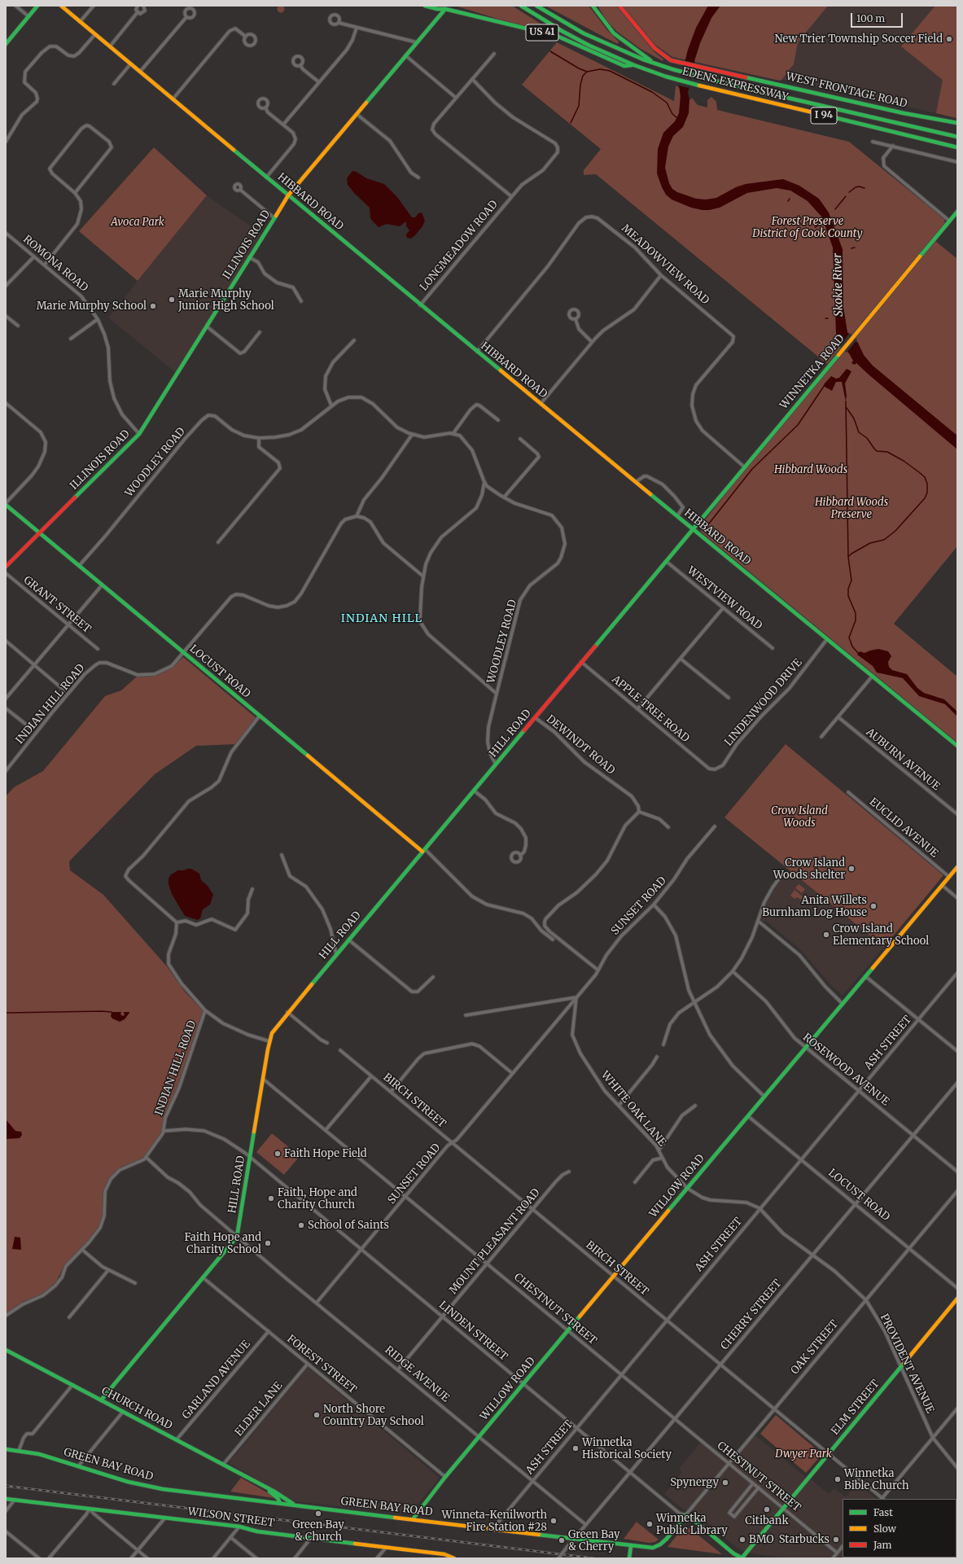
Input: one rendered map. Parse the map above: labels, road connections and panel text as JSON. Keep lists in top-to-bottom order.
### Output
{
  "streets": {
    "main road": [
      "US 41",
      "EDENS EXPRESSWAY",
      "WEST FRONTAGE ROAD",
      "I 94",
      "HIBBARD ROAD",
      "ILLINOIS ROAD",
      "WINNETKA ROAD",
      "LOCUST ROAD",
      "HILL ROAD",
      "WILLOW ROAD",
      "ELM STREET",
      "CHURCH ROAD",
      "GREEN BAY ROAD",
      "WILSON STREET"
    ],
    "street": [
      "LONGMEADOW ROAD",
      "ROMONA ROAD",
      "MEADOWVIEW ROAD",
      "WOODLEY ROAD",
      "WESTVIEW ROAD",
      "GRANT STREET",
      "LINDENWOOD DRIVE",
      "INDIAN HILL ROAD",
      "APPLE TREE ROAD",
      "DEWINDT ROAD",
      "AUBURN AVENUE",
      "EUCLID AVENUE",
      "SUNSET ROAD",
      "ASH STREET",
      "ROSEWOOD AVENUE",
      "BIRCH STREET",
      "WHITE OAK LANE",
      "MOUNT PLEASANT ROAD",
      "CHESTNUT STREET",
      "CHERRY STREET",
      "LINDEN STREET",
      "OAK STREET",
      "PROVIDENT AVENUE",
      "FOREST STREET",
      "RIDGE AVENUE",
      "GARLAND AVENUE",
      "ELDER LANE"
    ]
  },
  "crossings": [
    ["US 41", "EDENS EXPRESSWAY"],
    ["US 41", "ILLINOIS ROAD"],
    ["HIBBARD ROAD", "ILLINOIS ROAD"],
    ["HIBBARD ROAD", "LONGMEADOW ROAD"],
    ["HIBBARD ROAD", "MEADOWVIEW ROAD"],
    ["HIBBARD ROAD", "WINNETKA ROAD"],
    ["HIBBARD ROAD", "LINDENWOOD DRIVE"],
    ["HIBBARD ROAD", "HILL ROAD"],
    ["ILLINOIS ROAD", "ROMONA ROAD"],
    ["ILLINOIS ROAD", "LOCUST ROAD"],
    ["MEADOWVIEW ROAD", "WINNETKA ROAD"],
    ["WINNETKA ROAD", "HILL ROAD"],
    ["WOODLEY ROAD", "LOCUST ROAD"],
    ["WOODLEY ROAD", "HILL ROAD"],
    ["WESTVIEW ROAD", "HILL ROAD"],
    ["LOCUST ROAD", "INDIAN HILL ROAD"],
    ["LOCUST ROAD", "HILL ROAD"],
    ["LOCUST ROAD", "ASH STREET"],
    ["LOCUST ROAD", "WILLOW ROAD"],
    ["LOCUST ROAD", "CHERRY STREET"],
    ["LOCUST ROAD", "OAK STREET"],
    ["LINDENWOOD DRIVE", "APPLE TREE ROAD"],
    ["INDIAN HILL ROAD", "HILL ROAD"],
    ["INDIAN HILL ROAD", "LINDEN STREET"],
    ["INDIAN HILL ROAD", "RIDGE AVENUE"],
    ["APPLE TREE ROAD", "HILL ROAD"],
    ["HILL ROAD", "DEWINDT ROAD"],
    ["HILL ROAD", "CHESTNUT STREET"],
    ["HILL ROAD", "LINDEN STREET"],
    ["HILL ROAD", "RIDGE AVENUE"],
    ["EUCLID AVENUE", "WILLOW ROAD"],
    ["SUNSET ROAD", "BIRCH STREET"],
    ["SUNSET ROAD", "WHITE OAK LANE"],
    ["SUNSET ROAD", "CHESTNUT STREET"],
    ["SUNSET ROAD", "LINDEN STREET"],
    ["SUNSET ROAD", "RIDGE AVENUE"],
    ["ASH STREET", "ROSEWOOD AVENUE"],
    ["ASH STREET", "BIRCH STREET"],
    ["ASH STREET", "CHESTNUT STREET"],
    ["ASH STREET", "LINDEN STREET"],
    ["ASH STREET", "PROVIDENT AVENUE"],
    ["ASH STREET", "RIDGE AVENUE"],
    ["ASH STREET", "GREEN BAY ROAD"],
    ["ROSEWOOD AVENUE", "WILLOW ROAD"],
    ["ROSEWOOD AVENUE", "CHERRY STREET"],
    ["BIRCH STREET", "WILLOW ROAD"],
    ["BIRCH STREET", "MOUNT PLEASANT ROAD"],
    ["BIRCH STREET", "CHERRY STREET"],
    ["BIRCH STREET", "OAK STREET"],
    ["BIRCH STREET", "ELM STREET"],
    ["WHITE OAK LANE", "WILLOW ROAD"],
    ["WHITE OAK LANE", "PROVIDENT AVENUE"],
    ["WILLOW ROAD", "CHESTNUT STREET"],
    ["WILLOW ROAD", "LINDEN STREET"],
    ["WILLOW ROAD", "PROVIDENT AVENUE"],
    ["WILLOW ROAD", "FOREST STREET"],
    ["WILLOW ROAD", "RIDGE AVENUE"],
    ["WILLOW ROAD", "GREEN BAY ROAD"],
    ["MOUNT PLEASANT ROAD", "CHESTNUT STREET"],
    ["MOUNT PLEASANT ROAD", "LINDEN STREET"],
    ["MOUNT PLEASANT ROAD", "RIDGE AVENUE"],
    ["CHESTNUT STREET", "CHERRY STREET"],
    ["CHESTNUT STREET", "OAK STREET"],
    ["CHESTNUT STREET", "ELM STREET"],
    ["CHERRY STREET", "LINDEN STREET"],
    ["CHERRY STREET", "PROVIDENT AVENUE"],
    ["CHERRY STREET", "RIDGE AVENUE"],
    ["CHERRY STREET", "GREEN BAY ROAD"],
    ["LINDEN STREET", "OAK STREET"],
    ["LINDEN STREET", "GREEN BAY ROAD"],
    ["OAK STREET", "PROVIDENT AVENUE"],
    ["OAK STREET", "GREEN BAY ROAD"],
    ["PROVIDENT AVENUE", "ELM STREET"],
    ["FOREST STREET", "GARLAND AVENUE"],
    ["FOREST STREET", "ELDER LANE"],
    ["GARLAND AVENUE", "CHURCH ROAD"],
    ["CHURCH ROAD", "ELDER LANE"],
    ["CHURCH ROAD", "GREEN BAY ROAD"]
  ],
  "districts": ["INDIAN HILL"],
  "water": ["Skokie River"],
  "parks": [
    "Forest Preserve District of Cook County",
    "Avoca Park",
    "Hibbard Woods",
    "Hibbard Woods Preserve",
    "Crow Island Woods",
    "Dwyer Park"
  ],
  "places": [
    "New Trier Township Soccer Field",
    "Marie Murphy Junior High School",
    "Marie Murphy School",
    "Crow Island Woods shelter",
    "Anita Willets Burnham Log House",
    "Crow Island Elementary School",
    "Faith Hope Field",
    "Faith, Hope and Charity Church",
    "School of Saints",
    "Faith Hope and Charity School",
    "North Shore Country Day School",
    "Winnetka Historical Society",
    "Winnetka Bible Church",
    "Spynergy",
    "Citibank",
    "Green Bay & Church",
    "Winneta-Kenilworth Fire Station #28",
    "Winnetka Public Library",
    "BMO",
    "Starbucks",
    "Green Bay & Cherry"
  ],
  "legend": ["Fast", "Slow", "Jam"],
  "scale_bar": "100 m"
}
